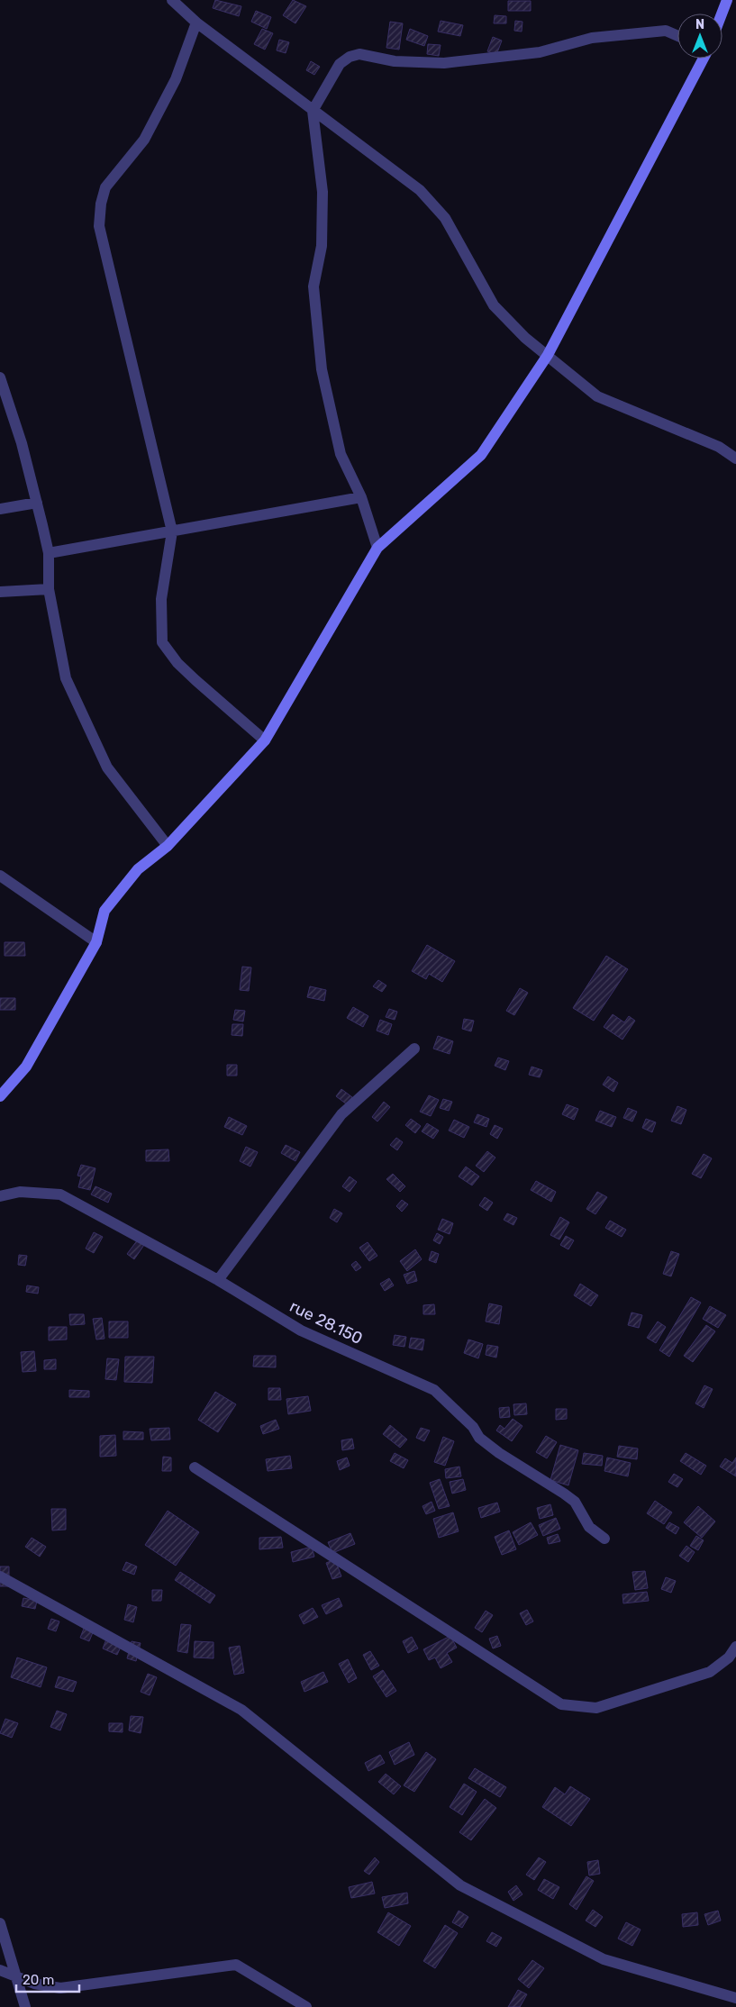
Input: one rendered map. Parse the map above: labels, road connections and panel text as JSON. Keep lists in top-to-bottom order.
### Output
{
  "streets": {
    "street": ["rue 28.150"]
  },
  "scale_bar": "20 m",
  "north": "top"
}
